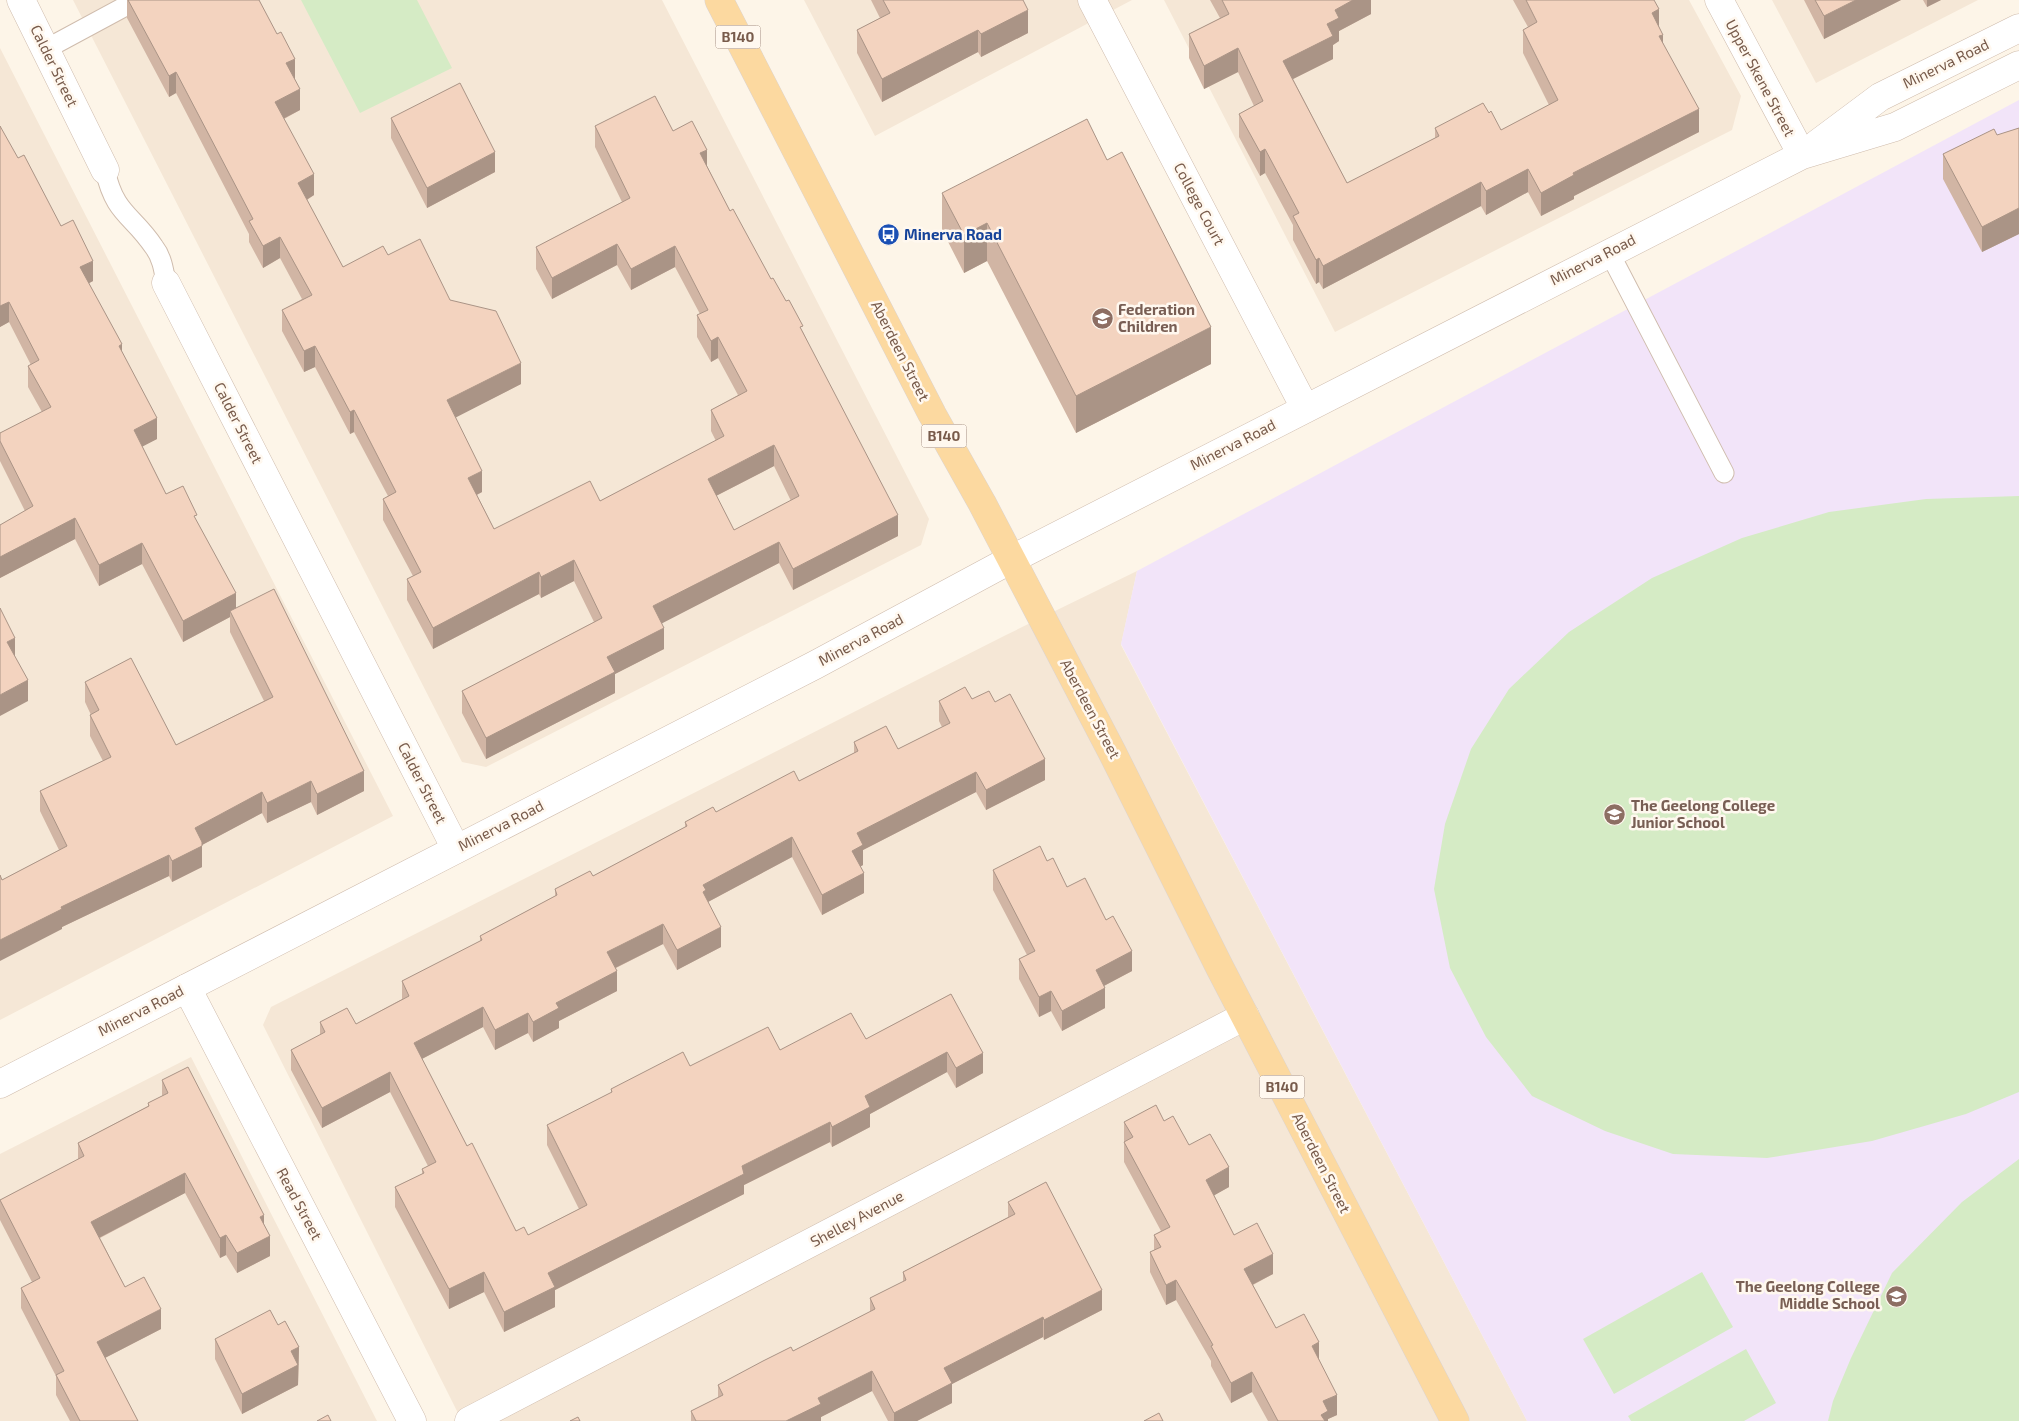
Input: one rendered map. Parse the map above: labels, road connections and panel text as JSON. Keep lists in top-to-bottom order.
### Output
{
  "streets": {
    "main road": ["B140", "Aberdeen Street"],
    "street": [
      "Minerva Road",
      "Calder Street",
      "Upper Skene Street",
      "College Court",
      "Read Street",
      "Shelley Avenue"
    ]
  },
  "crossings": [
    ["Minerva Road", "Calder Street"],
    ["Minerva Road", "Upper Skene Street"],
    ["Minerva Road", "College Court"],
    ["Minerva Road", "Aberdeen Street"],
    ["Minerva Road", "Read Street"],
    ["Aberdeen Street", "Shelley Avenue"]
  ],
  "places": {
    "bus stop": ["Minerva Road"],
    "school or university": ["Federation Children", "The Geelong College Junior School", "The Geelong College Middle School"]
  }
}
